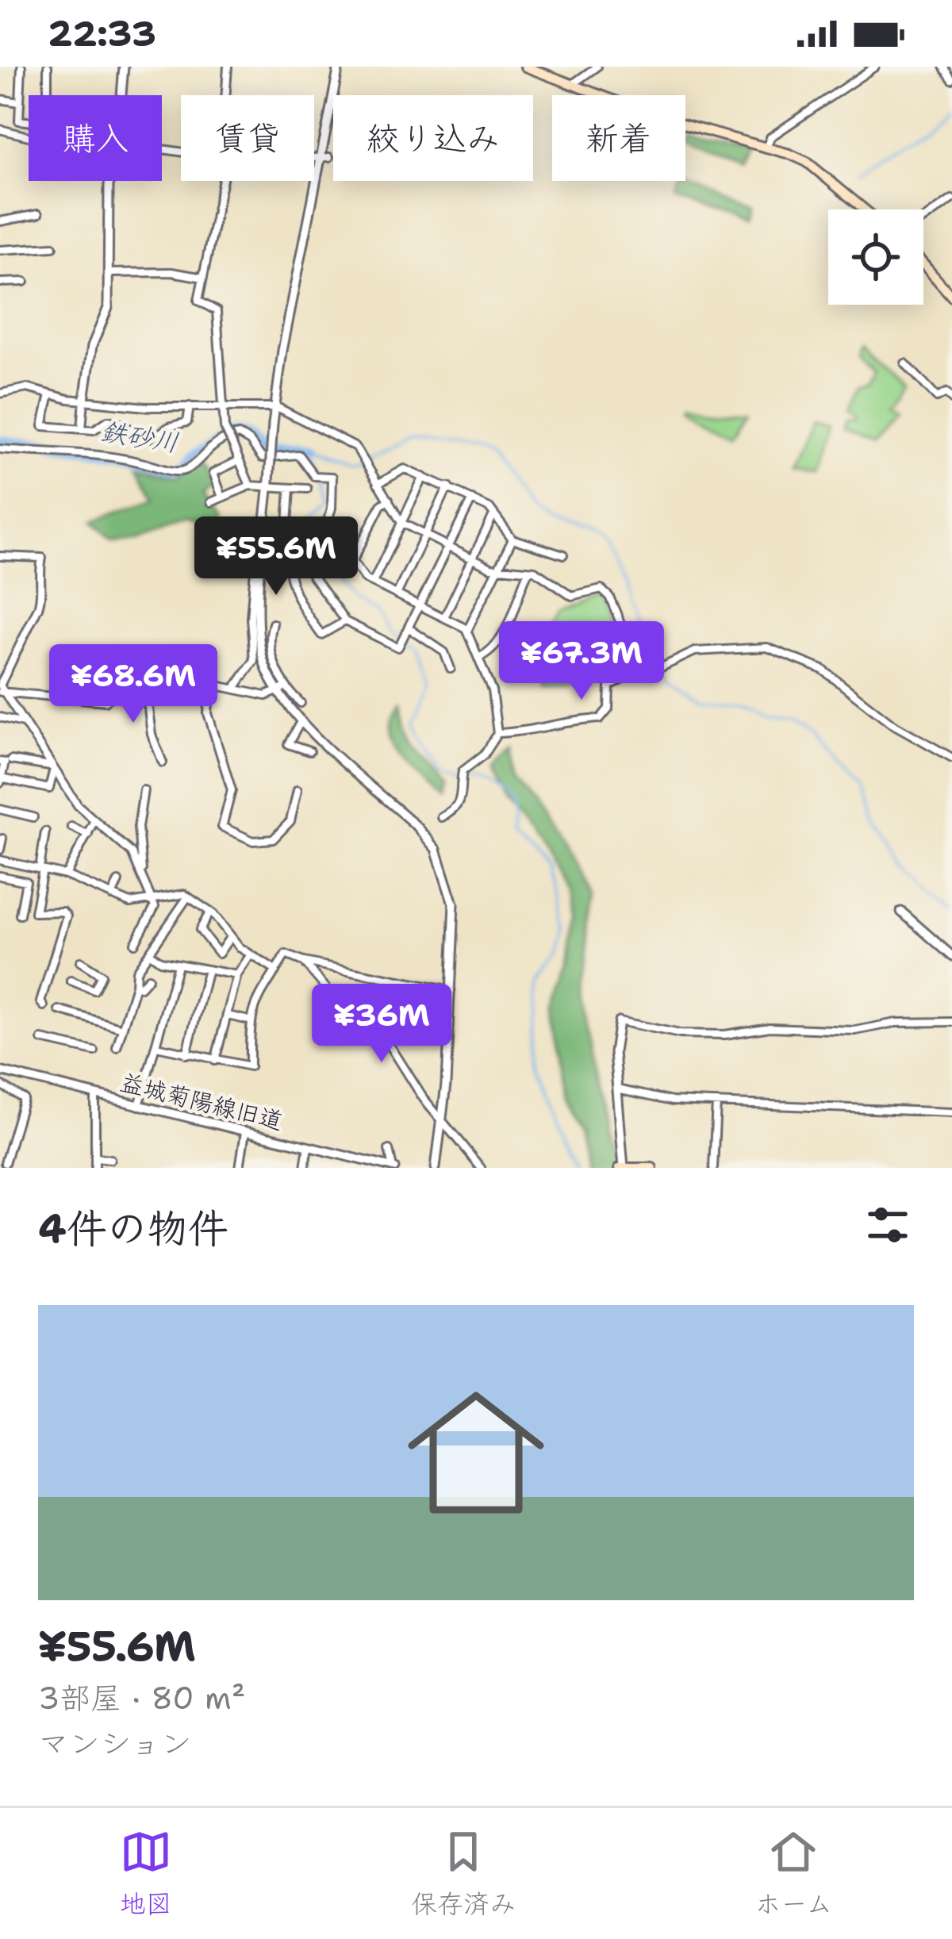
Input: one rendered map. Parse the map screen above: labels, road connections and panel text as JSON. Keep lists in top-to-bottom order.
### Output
{
  "streets": {
    "street": ["益城菊陽線旧道"]
  },
  "water": ["鉄砂川"],
  "page": {
    "status": "22:33",
    "chip": [
      "購入",
      "賃貸",
      "絞り込み",
      "新着"
    ],
    "price": [
      "¥55.6M",
      "¥67.3M",
      "¥68.6M",
      "¥36M"
    ],
    "heading": "4件の物件",
    "list": [
      {
        "name": "¥55.6M",
        "note": "3部屋 · 80 m² · マンション"
      }
    ],
    "tabs": ["地図", "保存済み", "ホーム"]
  }
}
